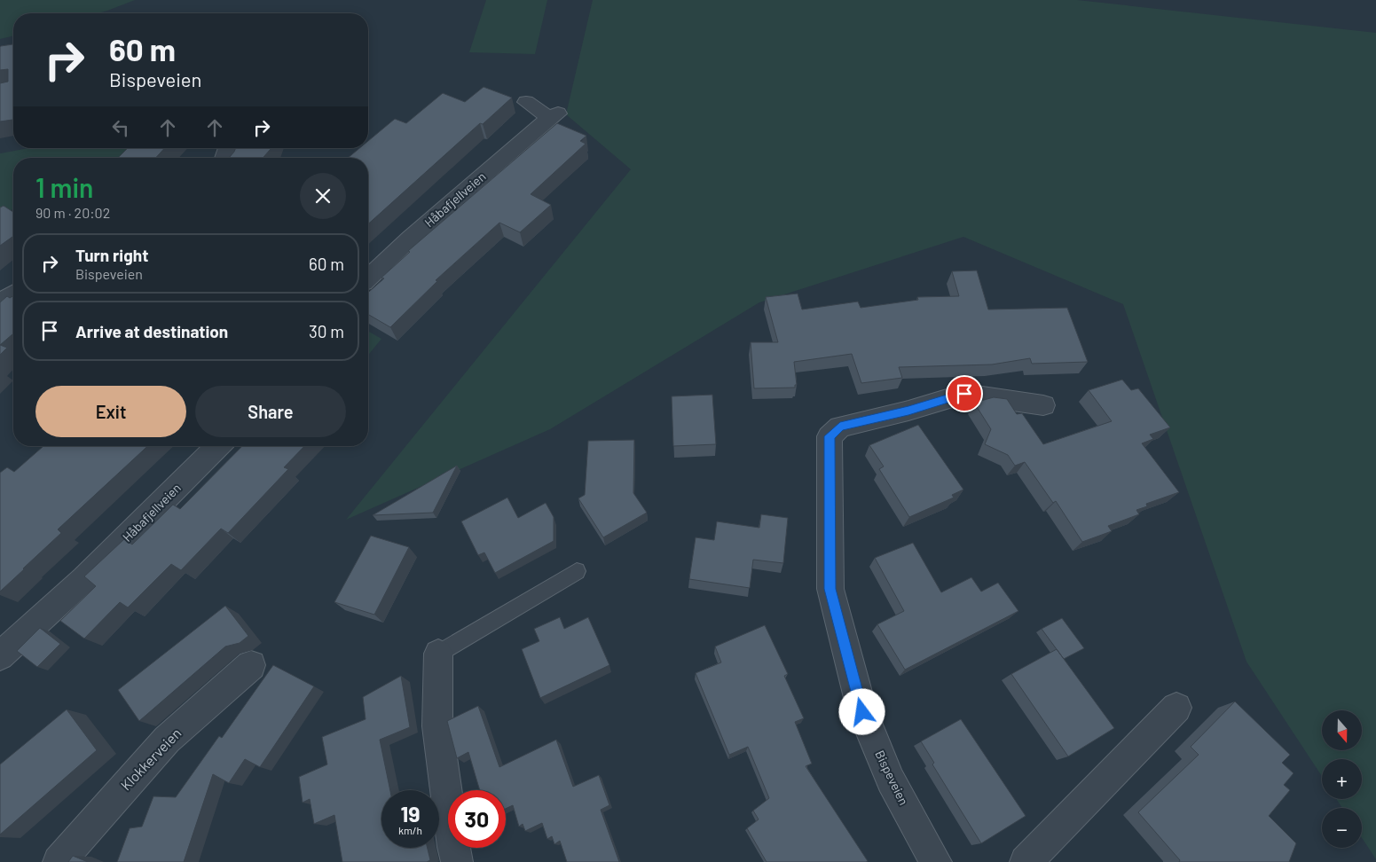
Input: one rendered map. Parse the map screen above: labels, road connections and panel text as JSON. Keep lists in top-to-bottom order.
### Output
{
  "streets": {
    "street": ["Håbafjellveien", "Klokkerveien", "Bispeveien"]
  },
  "north": "bottom",
  "page": {
    "turn": ["60 m", "Bispeveien"],
    "heading": ["1 min", "90 m · 20:02"],
    "list": [
      {
        "name": "Turn right",
        "note": "Bispeveien",
        "value": "60 m"
      },
      {
        "name": "Arrive at destination",
        "value": "30 m"
      }
    ],
    "buttons": ["Exit", "Share"],
    "map_buttons": ["+", "−"],
    "speed": "19 km/h",
    "limit": "30"
  }
}
